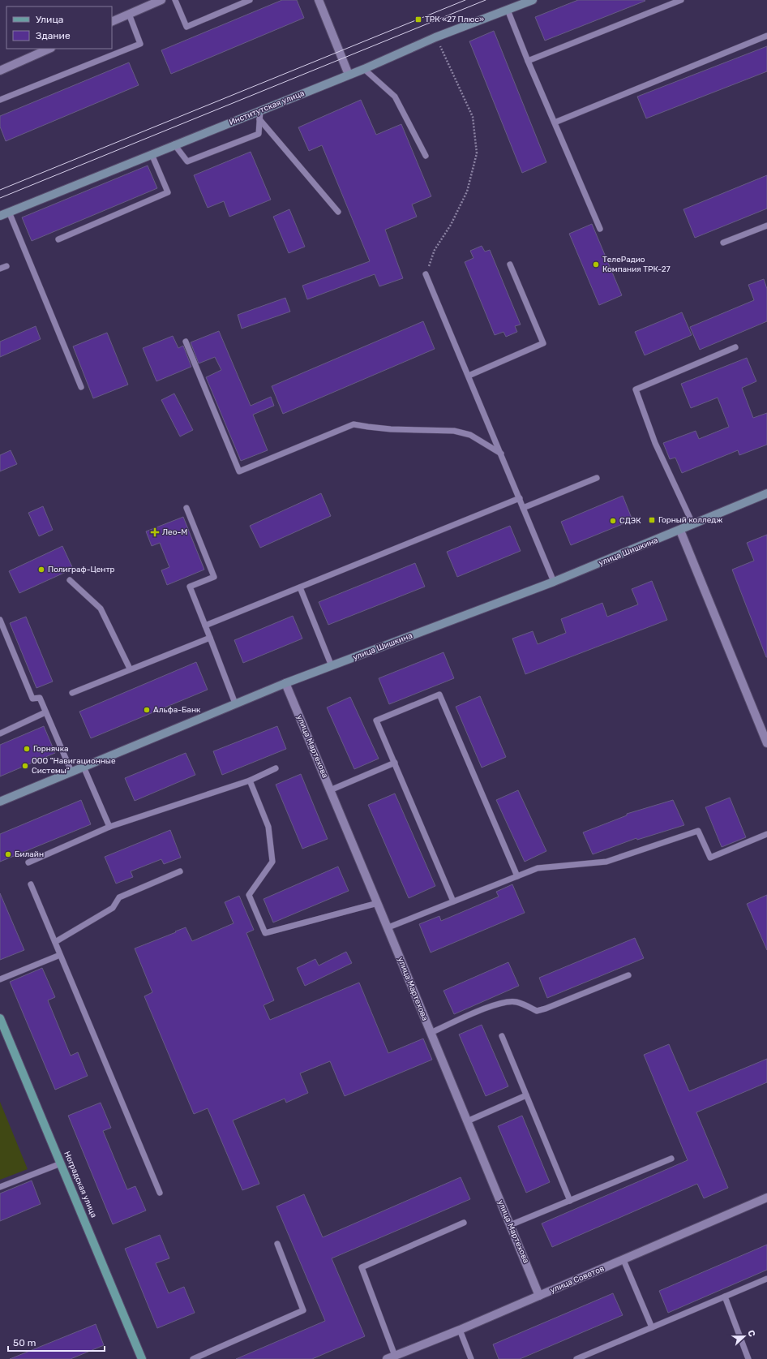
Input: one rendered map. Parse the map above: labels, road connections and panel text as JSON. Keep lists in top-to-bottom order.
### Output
{
  "streets": {
    "main road": ["Институтская улица", "улица Шишкина", "Ноградская улица"],
    "street": ["улица Мартехова", "улица Советов"]
  },
  "crossings": [
    ["улица Шишкина", "улица Мартехова"],
    ["улица Мартехова", "улица Советов"]
  ],
  "places": {
    "transit": ["ТРК «27 Плюс»", "Горный колледж"],
    "other": [
      "ТелеРадио Компания ТРК-27",
      "СДЭК",
      "Полиграф-Центр",
      "Альфа-Банк",
      "Горнячка",
      "ООО \"Навигационные Системы\"",
      "Билайн"
    ],
    "health": ["Лео-М"]
  },
  "legend": ["Улица", "Здание"],
  "scale_bar": "50 m",
  "north": "right"
}
